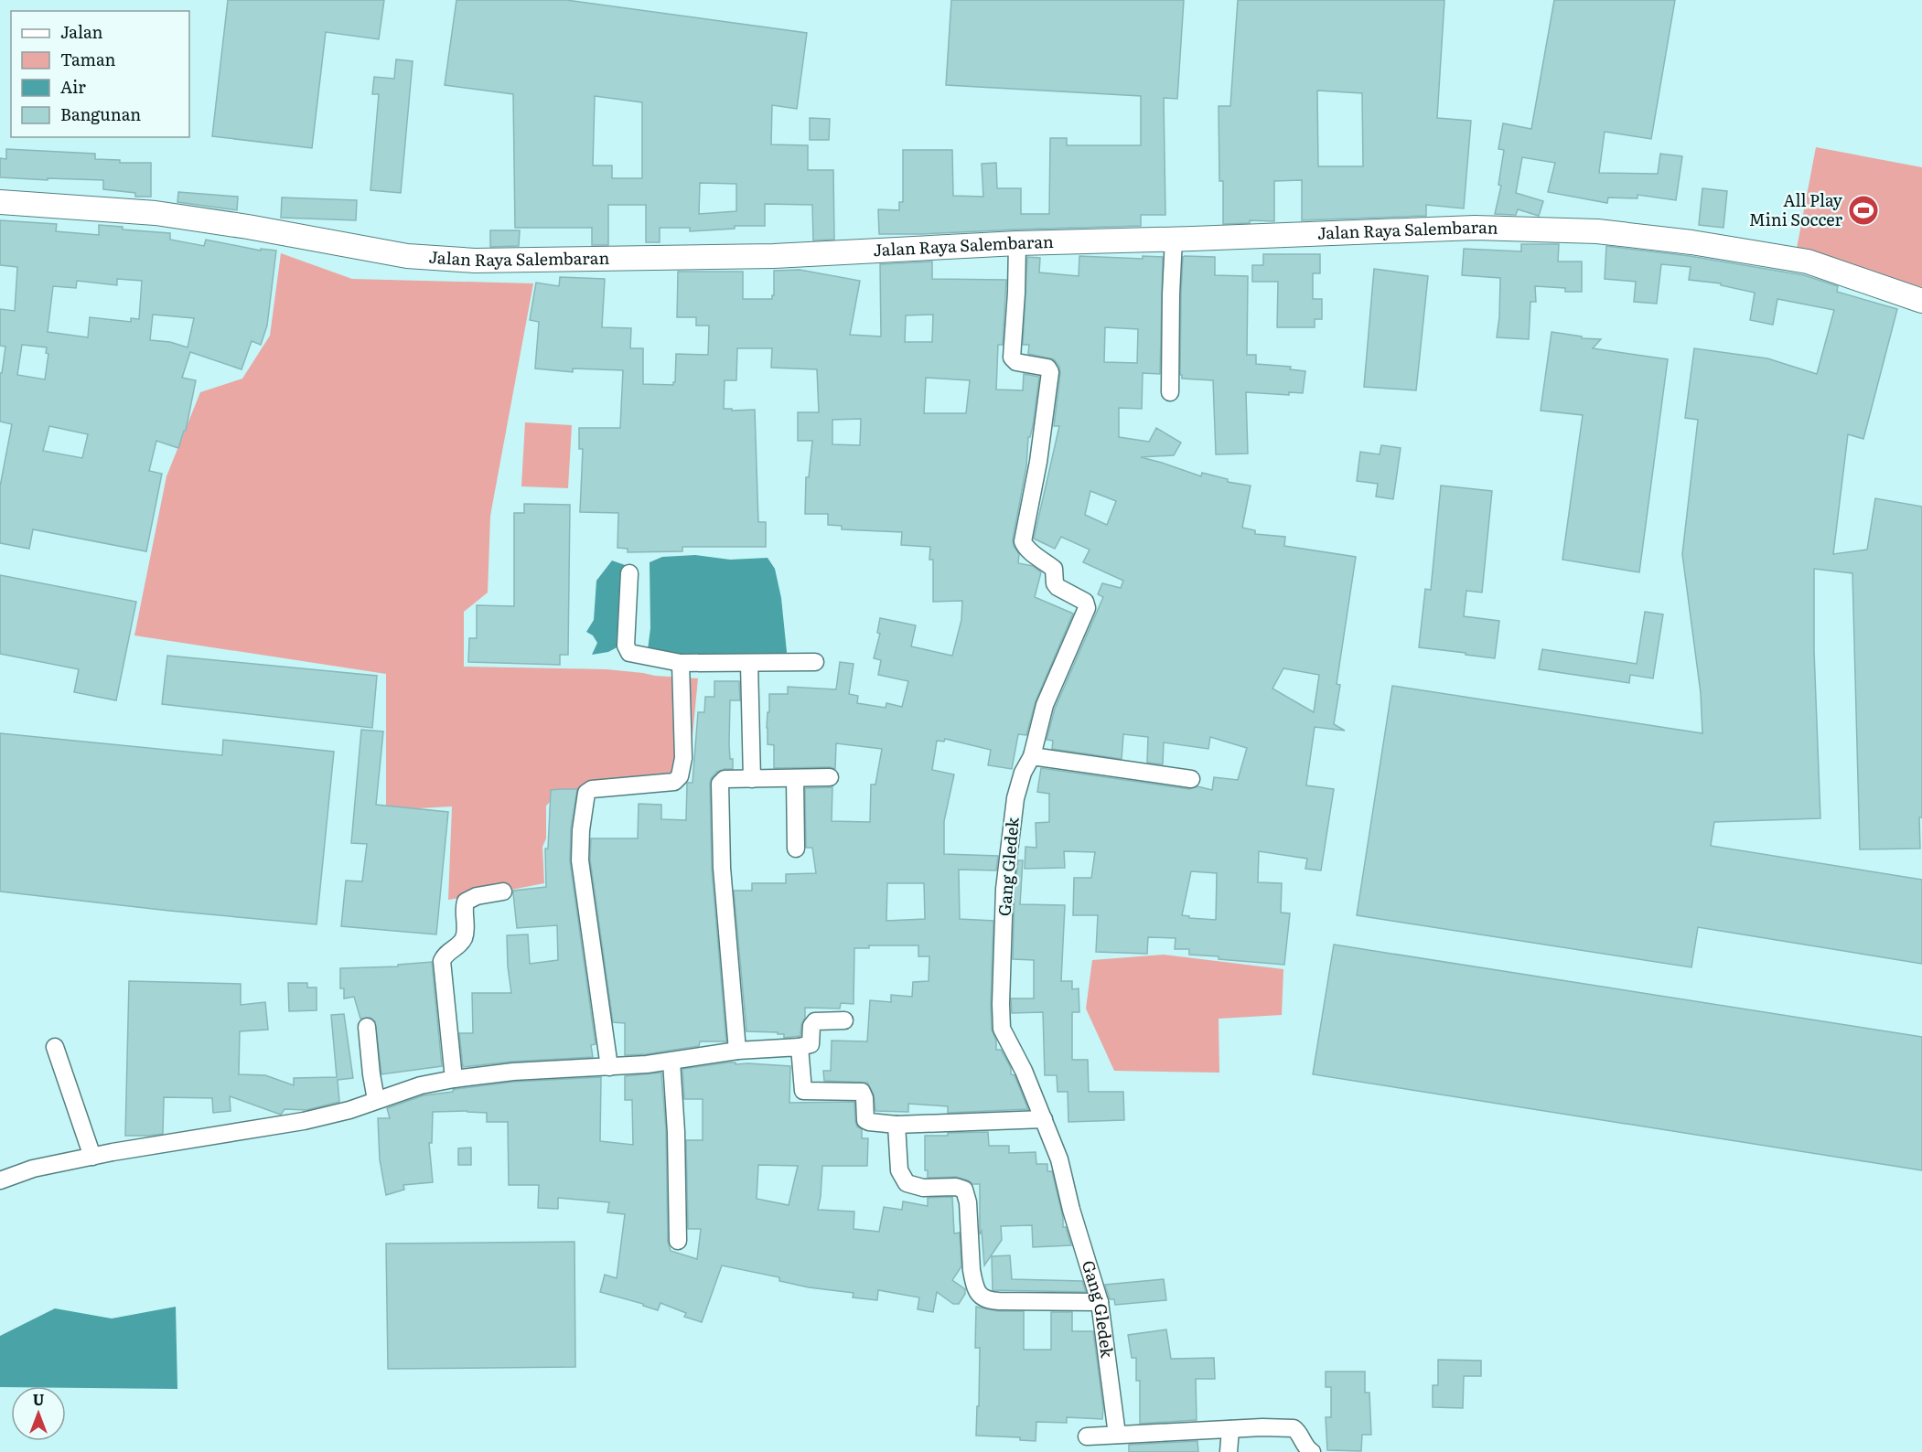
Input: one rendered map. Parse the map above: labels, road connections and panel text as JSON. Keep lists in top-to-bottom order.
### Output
{
  "streets": {
    "main road": ["Jalan Raya Salembaran"],
    "street": ["Gang Gledek"]
  },
  "crossings": [
    ["Jalan Raya Salembaran", "Gang Gledek"]
  ],
  "places": {
    "sports": ["All Play Mini Soccer"]
  },
  "legend": [
    "Jalan",
    "Taman",
    "Air",
    "Bangunan"
  ],
  "north": "top"
}
